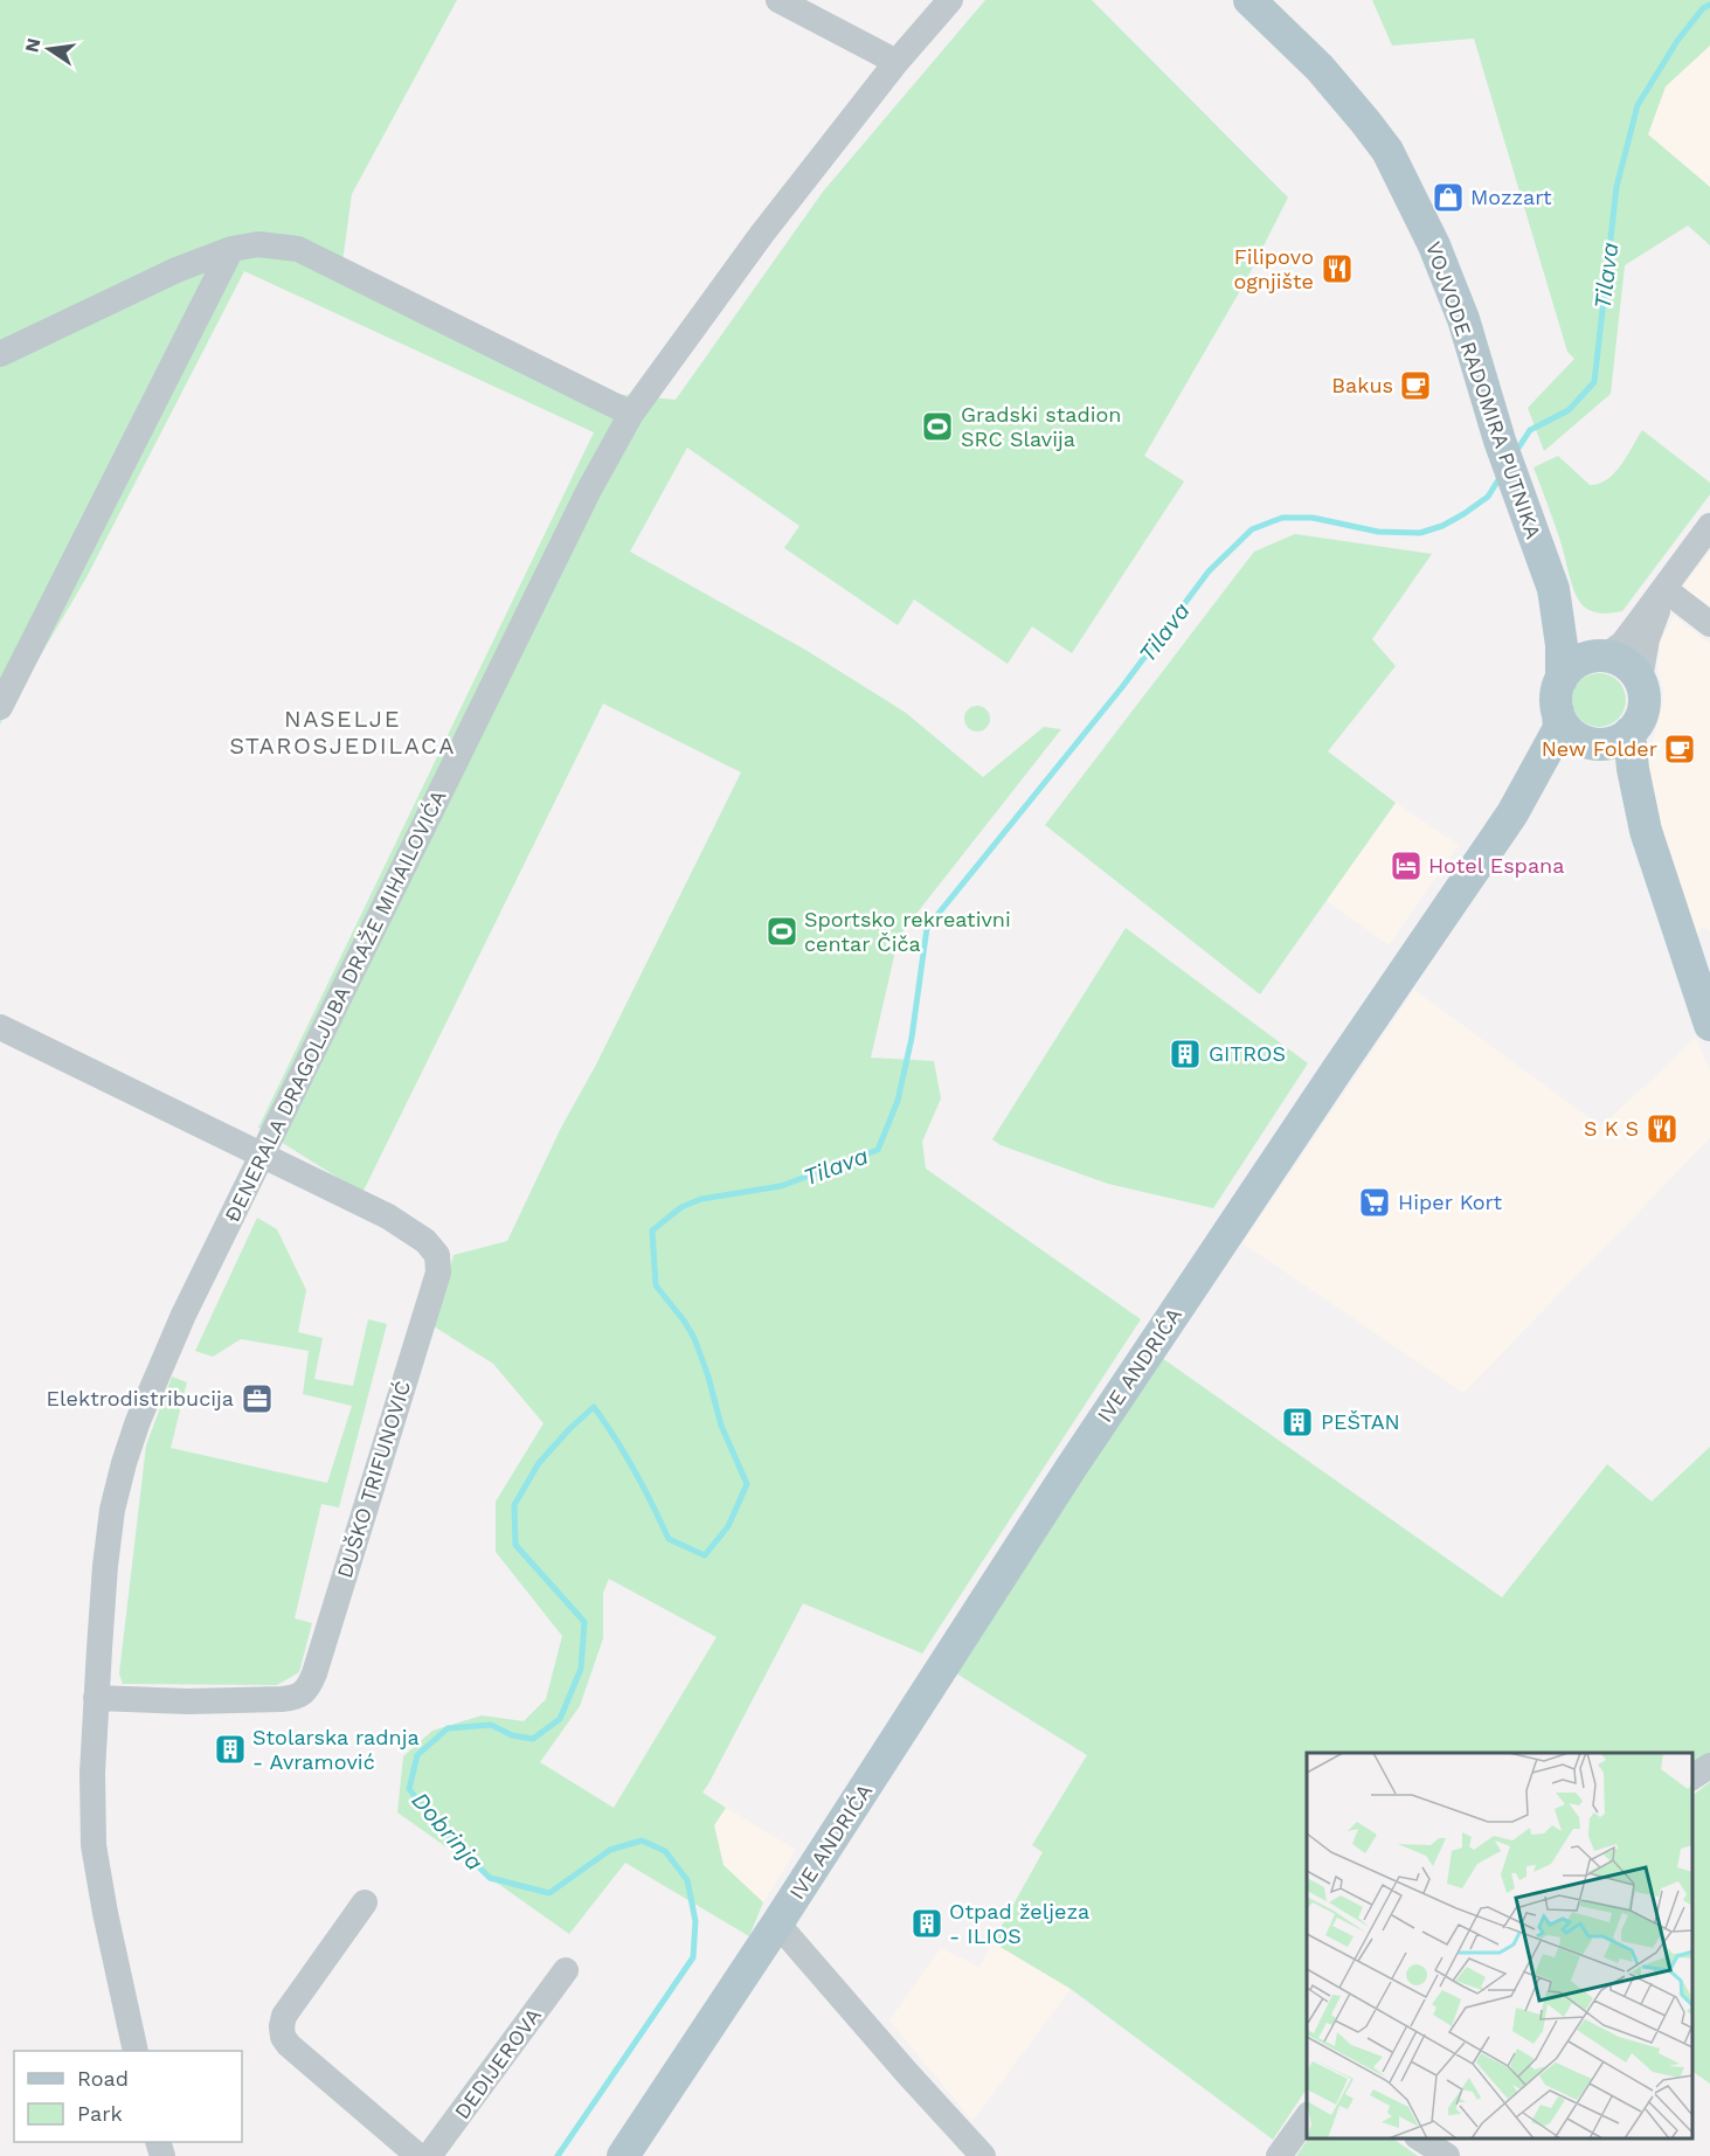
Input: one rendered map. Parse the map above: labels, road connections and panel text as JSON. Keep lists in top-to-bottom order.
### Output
{
  "streets": {
    "main road": ["VOJVODE RADOMIRA PUTNIKA", "IVE ANDRIĆA"],
    "street": ["ĐENERALA DRAGOLJUBA DRAŽE MIHAILOVIĆA", "DUŠKO TRIFUNOVIĆ", "DEDIJEROVA"]
  },
  "crossings": [
    ["VOJVODE RADOMIRA PUTNIKA", "IVE ANDRIĆA"],
    ["ĐENERALA DRAGOLJUBA DRAŽE MIHAILOVIĆA", "DUŠKO TRIFUNOVIĆ"]
  ],
  "districts": ["NASELJE STAROSJEDILACA"],
  "water": ["Tilava", "Dobrinja"],
  "places": {
    "shop": ["Mozzart"],
    "restaurant": ["Filipovo ognjište", "S K S"],
    "cafe": ["Bakus", "New Folder"],
    "sports": ["Gradski stadion SRC Slavija", "Sportsko rekreativni centar Čiča"],
    "hotel": ["Hotel Espana"],
    "building": [
      "GITROS",
      "PEŠTAN",
      "Stolarska radnja - Avramović",
      "Otpad željeza - ILIOS"
    ],
    "supermarket": ["Hiper Kort"],
    "office": ["Elektrodistribucija"]
  },
  "legend": ["Road", "Park"],
  "north": "left"
}
